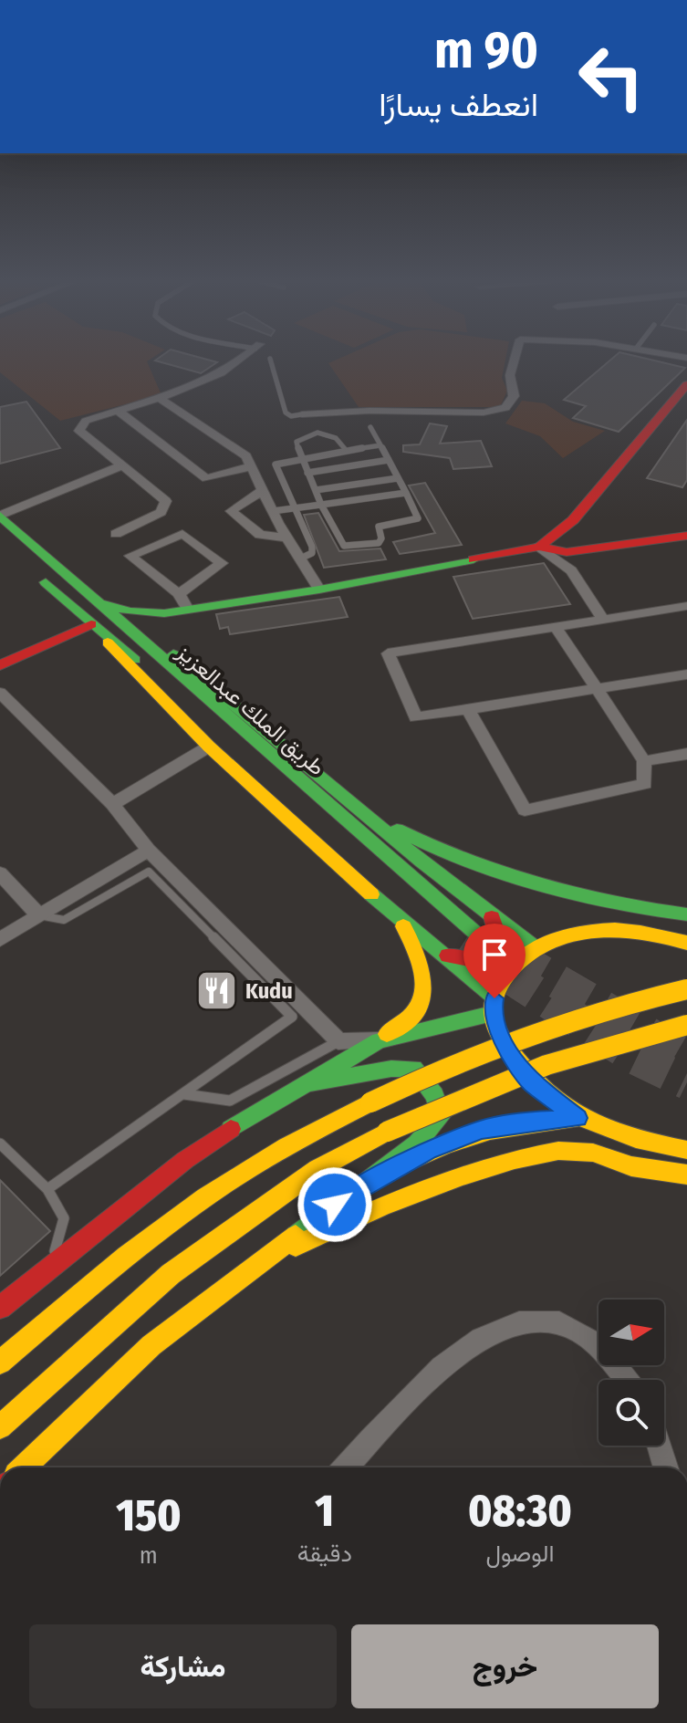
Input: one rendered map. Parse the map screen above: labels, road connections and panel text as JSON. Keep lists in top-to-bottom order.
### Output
{
  "streets": {
    "main road": ["طريق الملك عبدالعزيز"]
  },
  "places": {
    "restaurant": ["Kudu"]
  },
  "north": "right",
  "page": {
    "turn": ["90 m", "انعطف يسارًا"],
    "eta": [
      "08:30",
      "الوصول",
      "1",
      "دقيقة",
      "150",
      "m"
    ],
    "buttons": ["خروج", "مشاركة"]
  }
}
